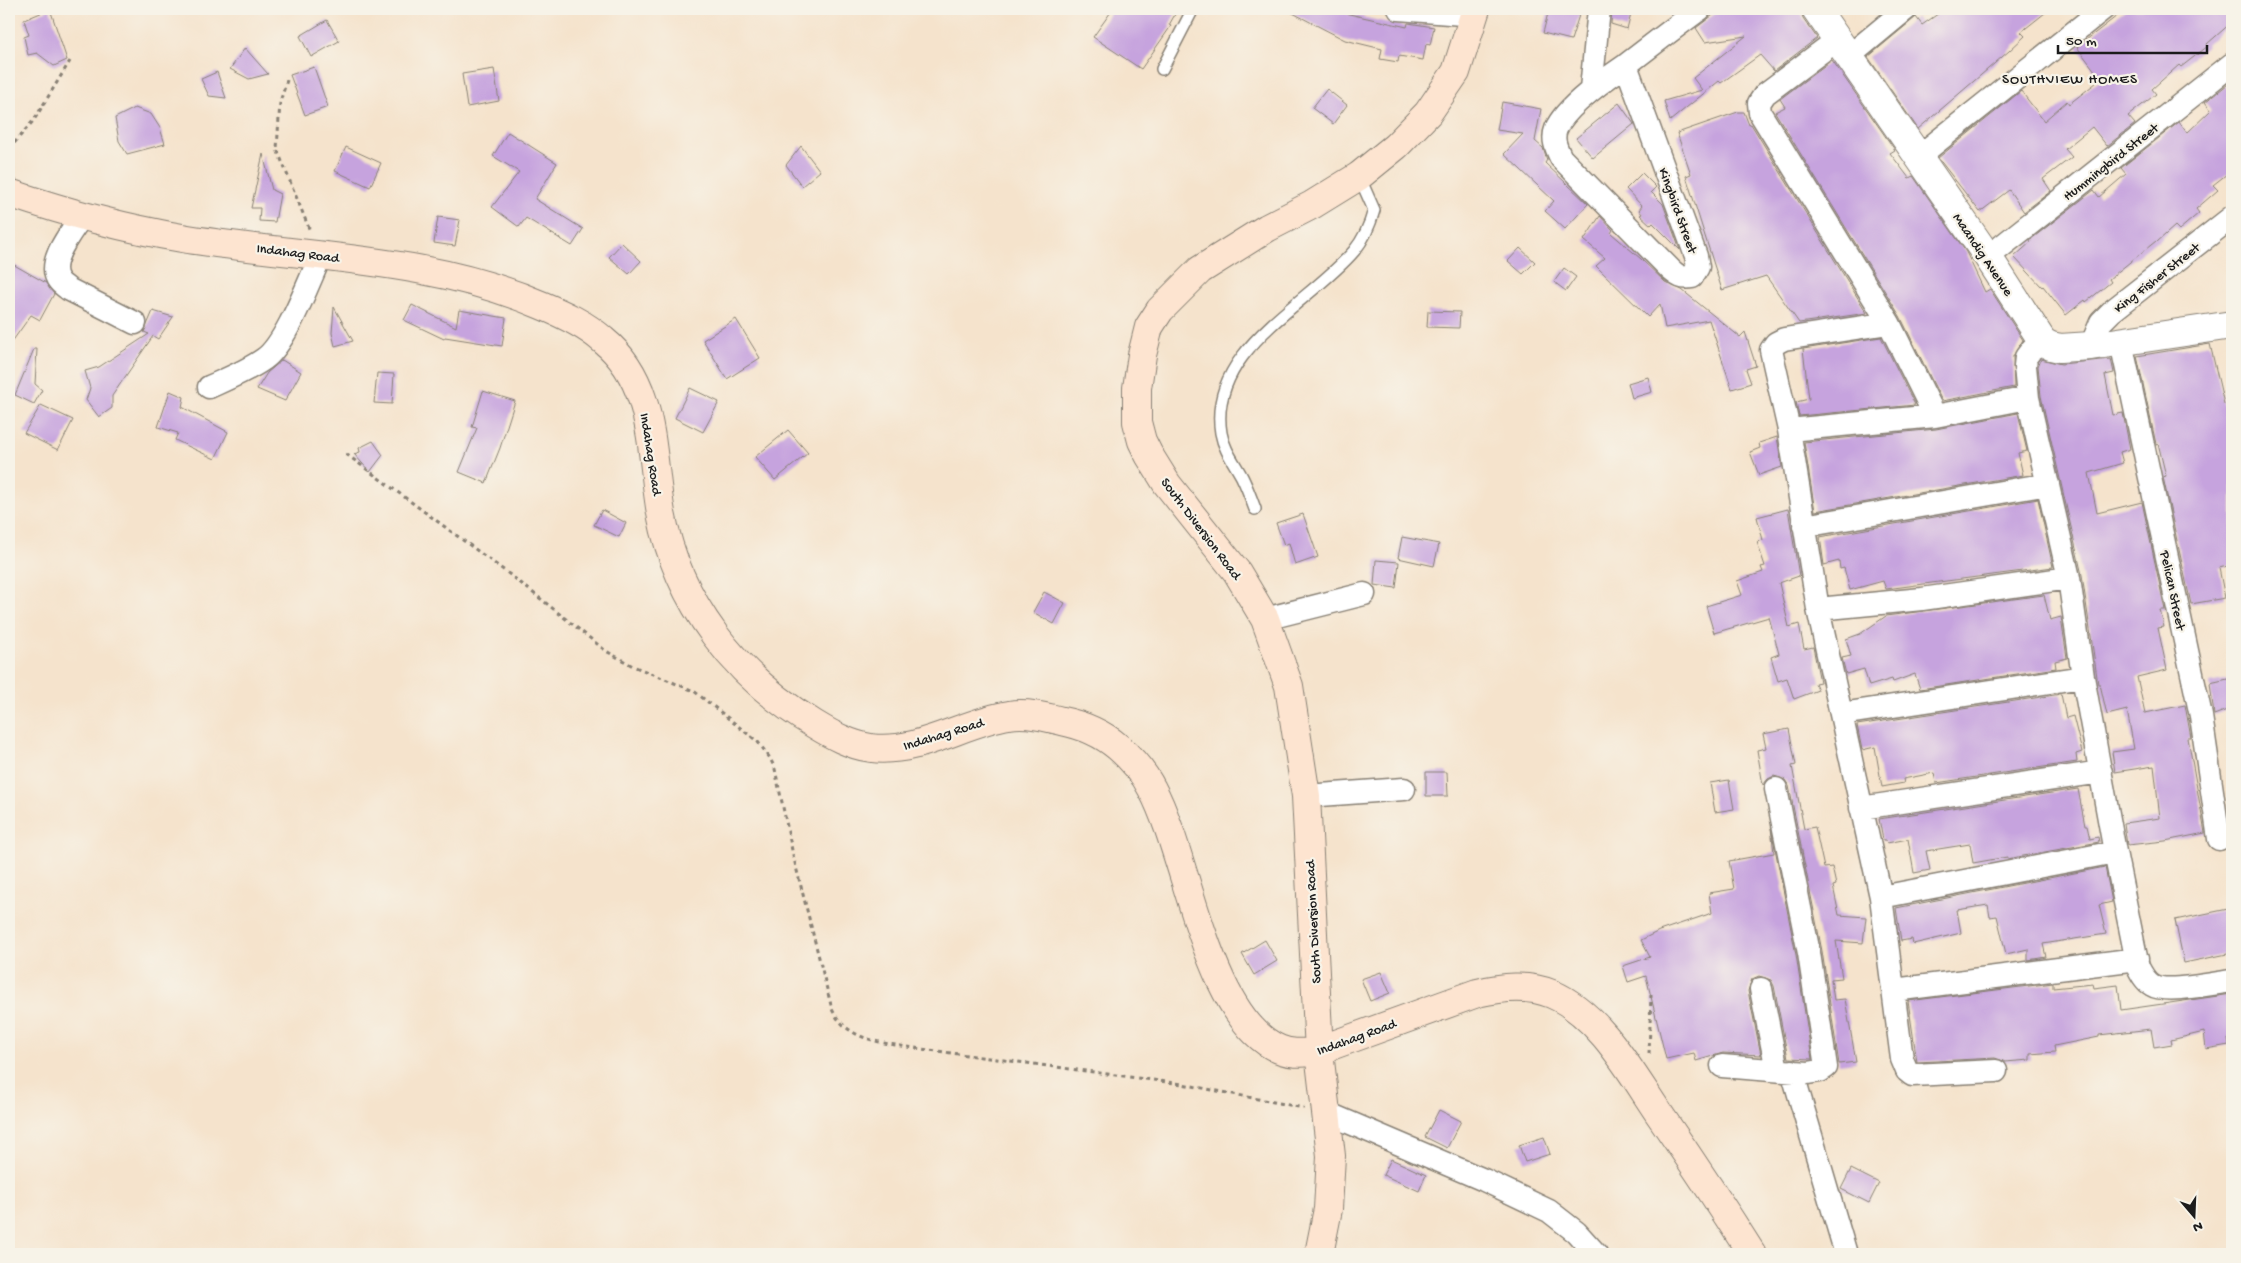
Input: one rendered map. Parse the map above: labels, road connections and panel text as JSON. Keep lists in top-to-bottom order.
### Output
{
  "streets": {
    "main road": ["Indahag Road", "South Diversion Road"],
    "street": [
      "Hummingbird Street",
      "Kingbird Street",
      "Maandig Avenue",
      "King Fisher Street",
      "Pelican Street"
    ]
  },
  "crossings": [
    ["Hummingbird Street", "Maandig Avenue"],
    ["Indahag Road", "South Diversion Road"]
  ],
  "districts": ["SOUTHVIEW HOMES"],
  "scale_bar": "50 m",
  "north": "bottom"
}
